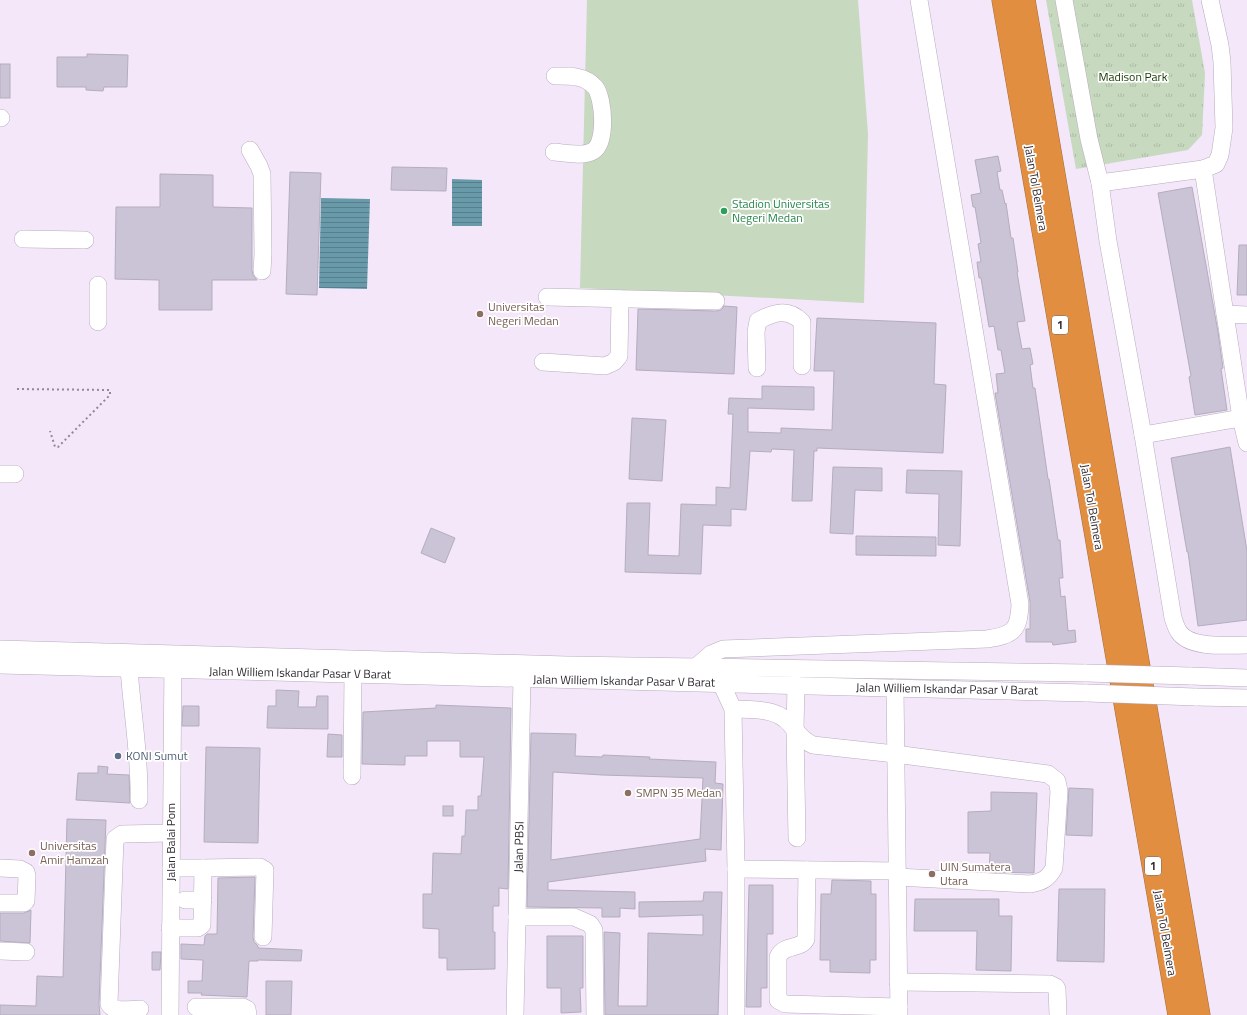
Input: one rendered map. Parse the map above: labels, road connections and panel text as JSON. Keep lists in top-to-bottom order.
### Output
{
  "streets": {
    "highway": ["Jalan Tol Belmera", "1"],
    "street": ["Jalan Williem Iskandar Pasar V Barat", "Jalan Balai Pom", "Jalan PBSI"]
  },
  "crossings": [
    ["Jalan Williem Iskandar Pasar V Barat", "Jalan Balai Pom"],
    ["Jalan Williem Iskandar Pasar V Barat", "Jalan PBSI"]
  ],
  "parks": ["Madison Park"],
  "places": [
    "Stadion Universitas Negeri Medan",
    "Universitas Negeri Medan",
    "KONI Sumut",
    "SMPN 35 Medan",
    "Universitas Amir Hamzah",
    "UIN Sumatera Utara"
  ]
}
